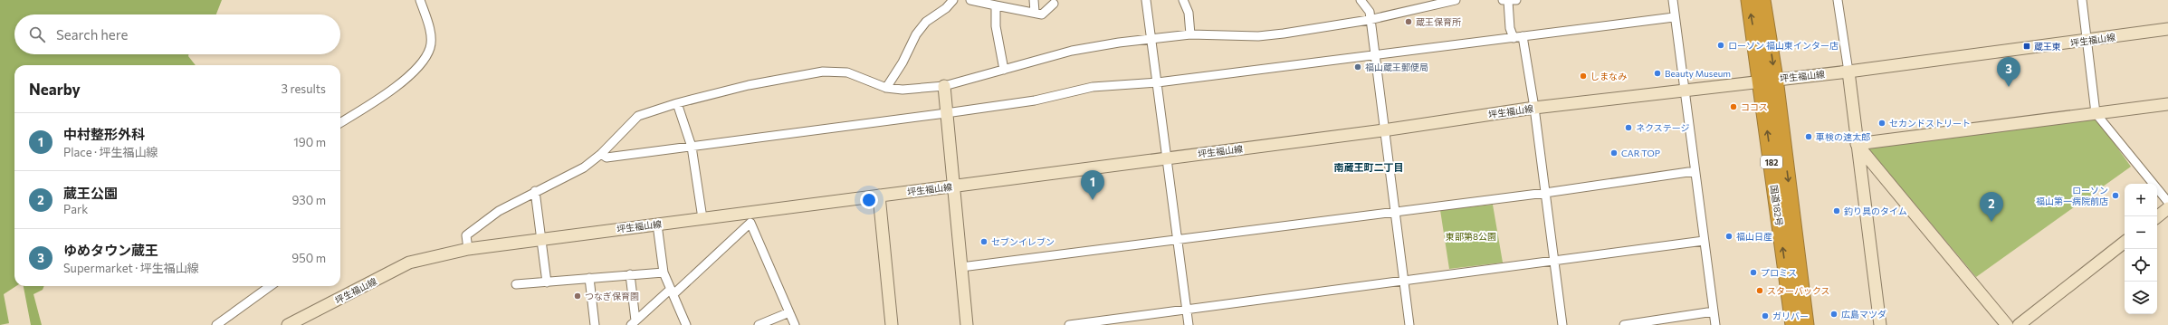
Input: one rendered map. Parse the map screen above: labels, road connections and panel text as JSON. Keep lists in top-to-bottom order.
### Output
{
  "streets": {
    "highway": ["182", "国道182号"],
    "main road": ["坪生福山線"]
  },
  "crossings": [
    ["坪生福山線", "国道182号"]
  ],
  "districts": ["南蔵王町二丁目"],
  "parks": ["東部第8公園"],
  "places": {
    "other": [
      "蔵王保育所",
      "ローソン 福山東インター店",
      "福山蔵王郵便局",
      "Beauty Museum",
      "しまなみ",
      "ココス",
      "セカンドストリート",
      "ネクステージ",
      "車検の速太郎",
      "CAR TOP",
      "ローソン 福山第一病院前店",
      "釣り具のタイム",
      "福山日産",
      "セブンイレブン",
      "プロミス",
      "スターバックス",
      "つなぎ保育園",
      "広島マツダ",
      "ガリバー"
    ],
    "transit": ["蔵王東"]
  },
  "page": {
    "search": "Search here",
    "pins": ["3", "1", "2"],
    "heading": ["Nearby", "3 results"],
    "list": [
      {
        "mark": "1",
        "name": "中村整形外科",
        "note": "Place · 坪生福山線",
        "value": "190 m"
      },
      {
        "mark": "2",
        "name": "蔵王公園",
        "note": "Park",
        "value": "930 m"
      },
      {
        "mark": "3",
        "name": "ゆめタウン蔵王",
        "note": "Supermarket · 坪生福山線",
        "value": "950 m"
      }
    ],
    "map_buttons": ["+", "−"]
  }
}
